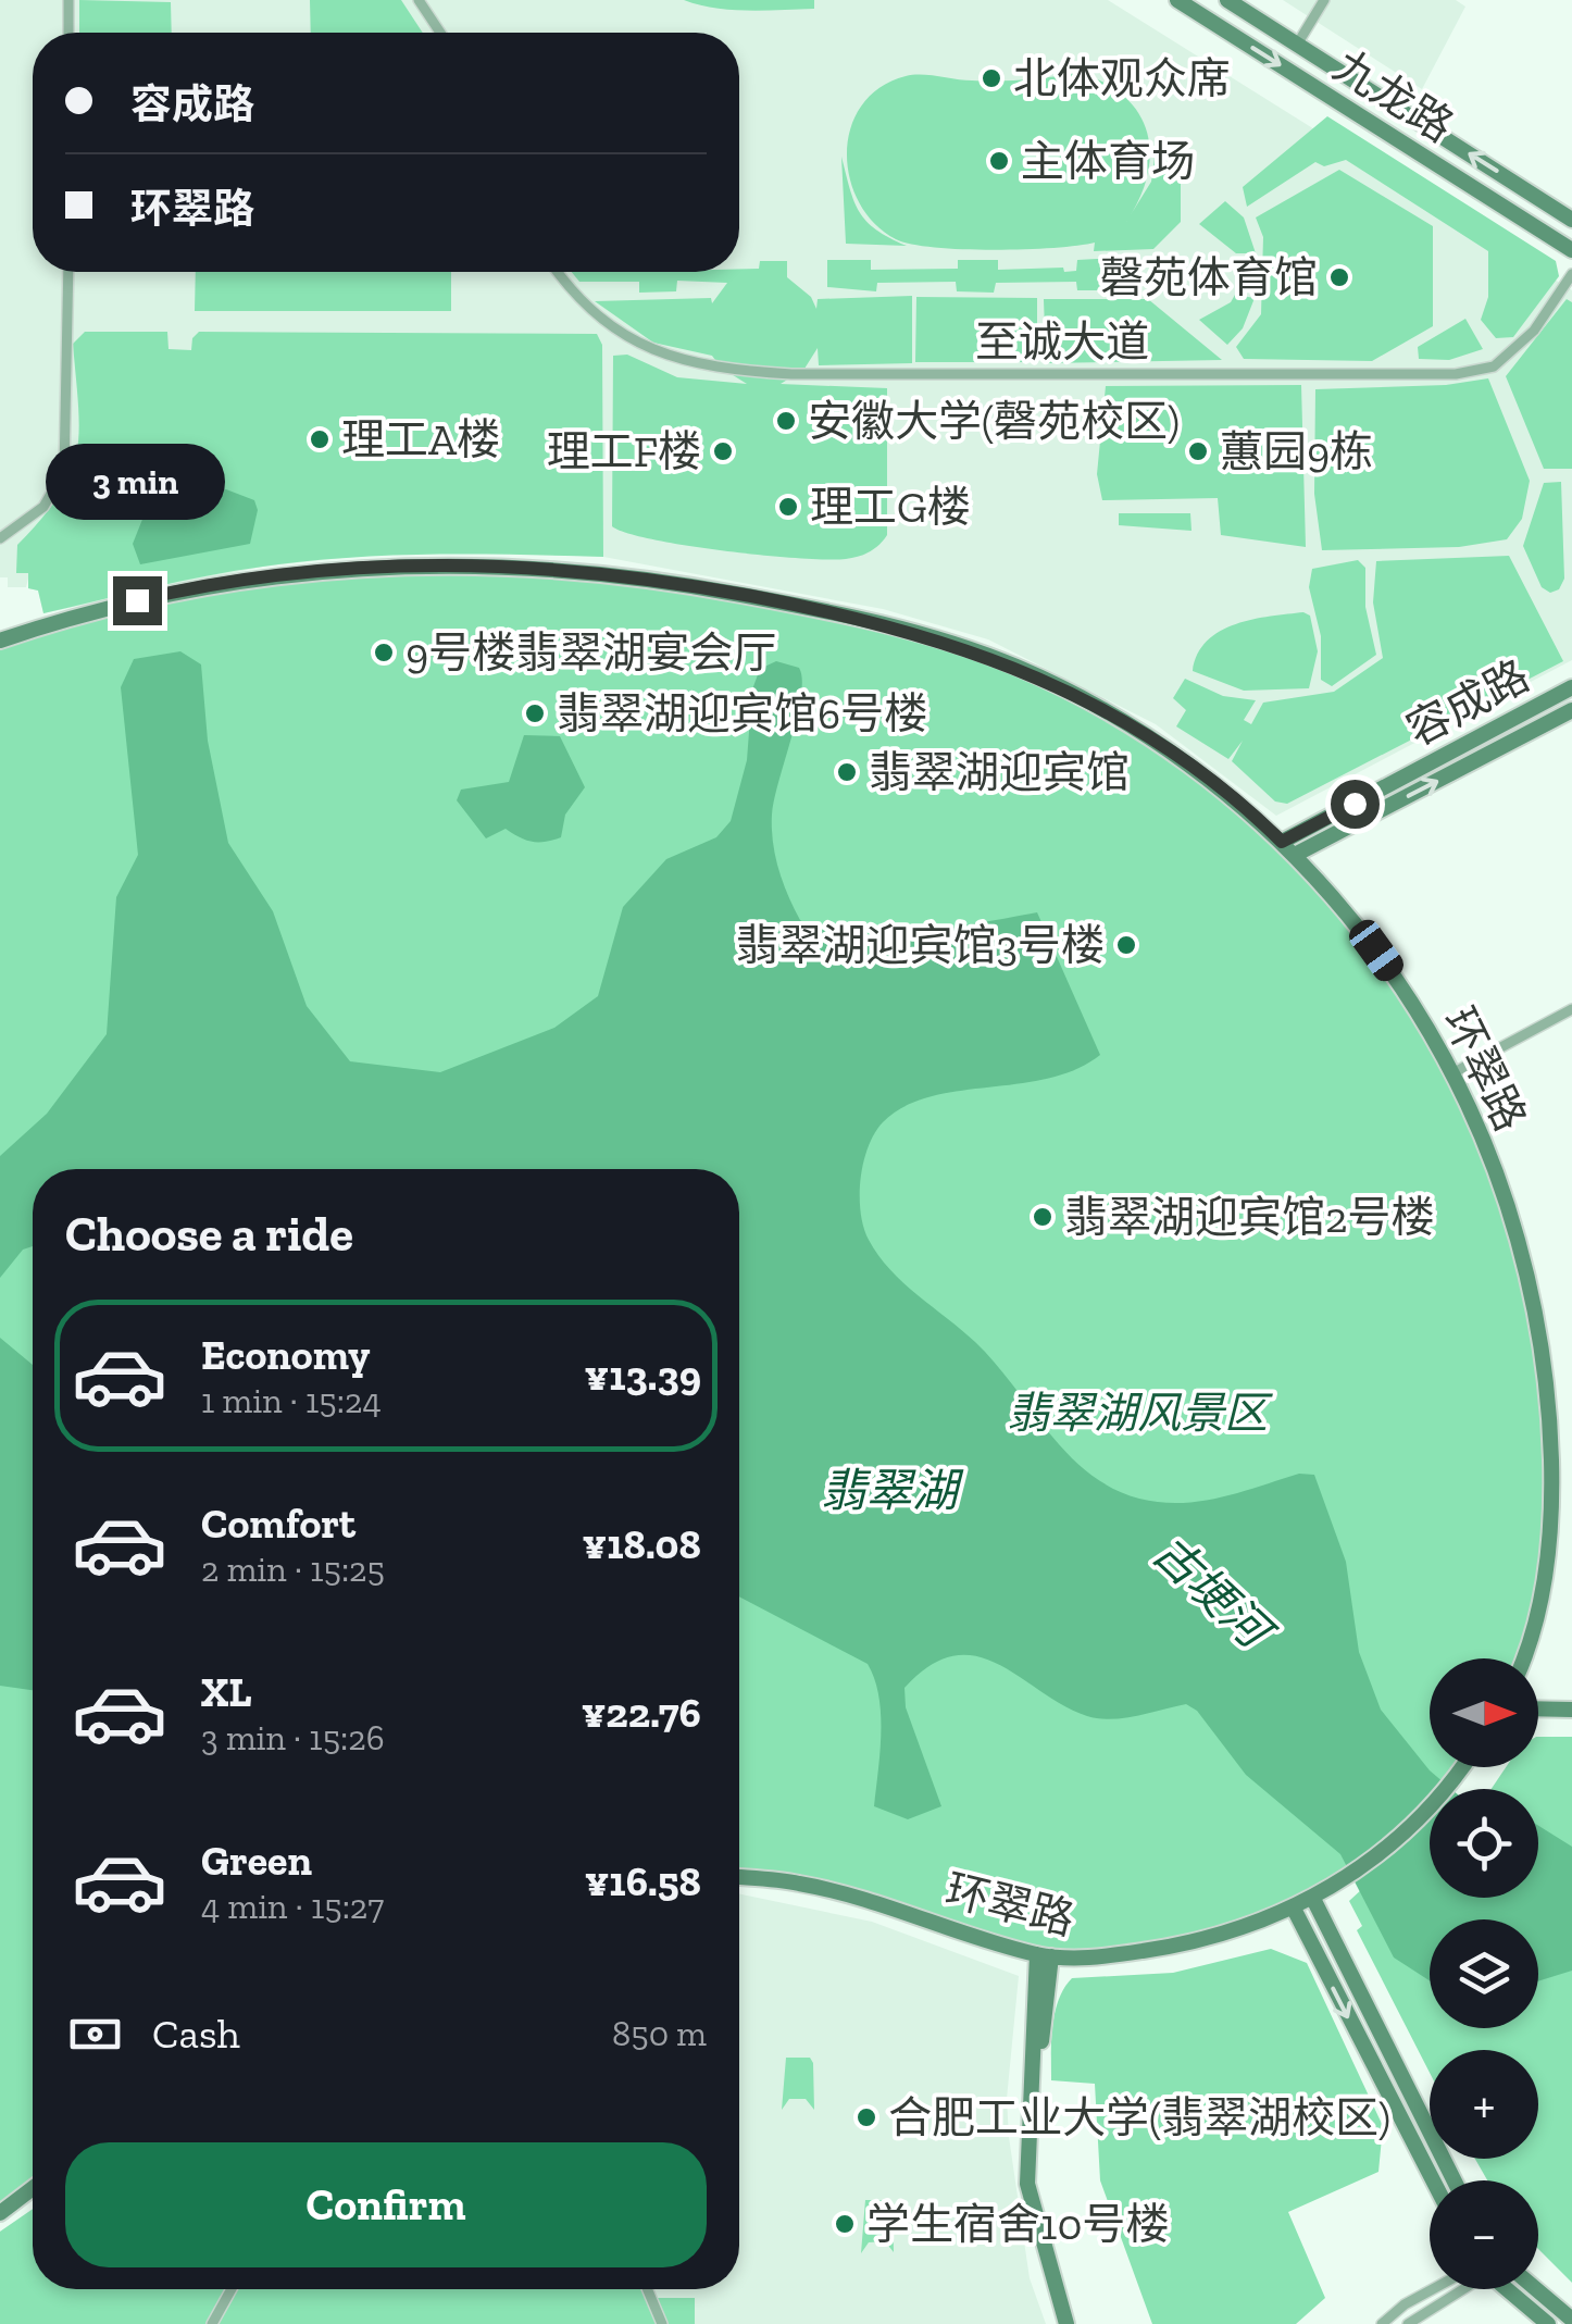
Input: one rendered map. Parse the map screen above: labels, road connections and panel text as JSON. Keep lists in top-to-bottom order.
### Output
{
  "streets": {
    "street": [
      "九龙路",
      "至诚大道",
      "容成路",
      "环翠路"
    ]
  },
  "crossings": [
    ["容成路", "环翠路"]
  ],
  "water": ["翡翠湖", "古埂河"],
  "parks": ["翡翠湖风景区"],
  "places": [
    "北体观众席",
    "主体育场",
    "磬苑体育馆",
    "安徽大学(磬苑校区)",
    "理工A楼",
    "理工F楼",
    "蕙园9栋",
    "理工G楼",
    "9号楼翡翠湖宴会厅",
    "翡翠湖迎宾馆6号楼",
    "翡翠湖迎宾馆",
    "翡翠湖迎宾馆3号楼",
    "翡翠湖迎宾馆2号楼",
    "合肥工业大学(翡翠湖校区)",
    "学生宿舍10号楼"
  ],
  "north": "right",
  "page": {
    "banner": ["容成路", "环翠路"],
    "bubble": "3 min",
    "heading": "Choose a ride",
    "list": [
      {
        "name": "Economy",
        "note": "1 min · 15:24",
        "value": "¥13.39"
      },
      {
        "name": "Comfort",
        "note": "2 min · 15:25",
        "value": "¥18.08"
      },
      {
        "name": "XL",
        "note": "3 min · 15:26",
        "value": "¥22.76"
      },
      {
        "name": "Green",
        "note": "4 min · 15:27",
        "value": "¥16.58"
      }
    ],
    "map_buttons": ["+", "−"],
    "pay": ["Cash", "850 m"],
    "buttons": "Confirm"
  }
}
